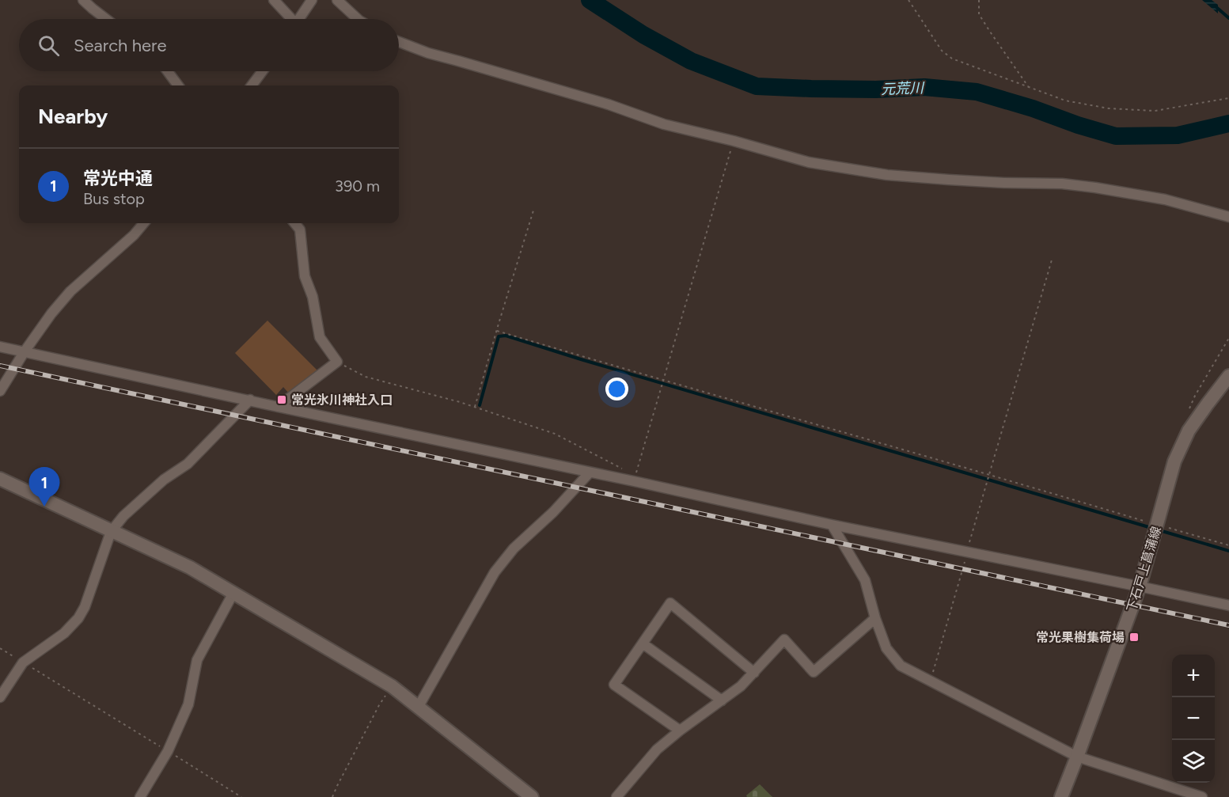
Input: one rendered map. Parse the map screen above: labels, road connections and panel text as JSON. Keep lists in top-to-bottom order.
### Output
{
  "streets": {
    "street": ["下石戸上菖蒲線"]
  },
  "water": ["元荒川"],
  "places": {
    "transit": ["常光氷川神社入口", "常光果樹集荷場"]
  },
  "page": {
    "search": "Search here",
    "heading": "Nearby",
    "list": [
      {
        "mark": "1",
        "name": "常光中通",
        "note": "Bus stop",
        "value": "390 m"
      }
    ],
    "pins": "1",
    "map_buttons": ["+", "−"]
  }
}
